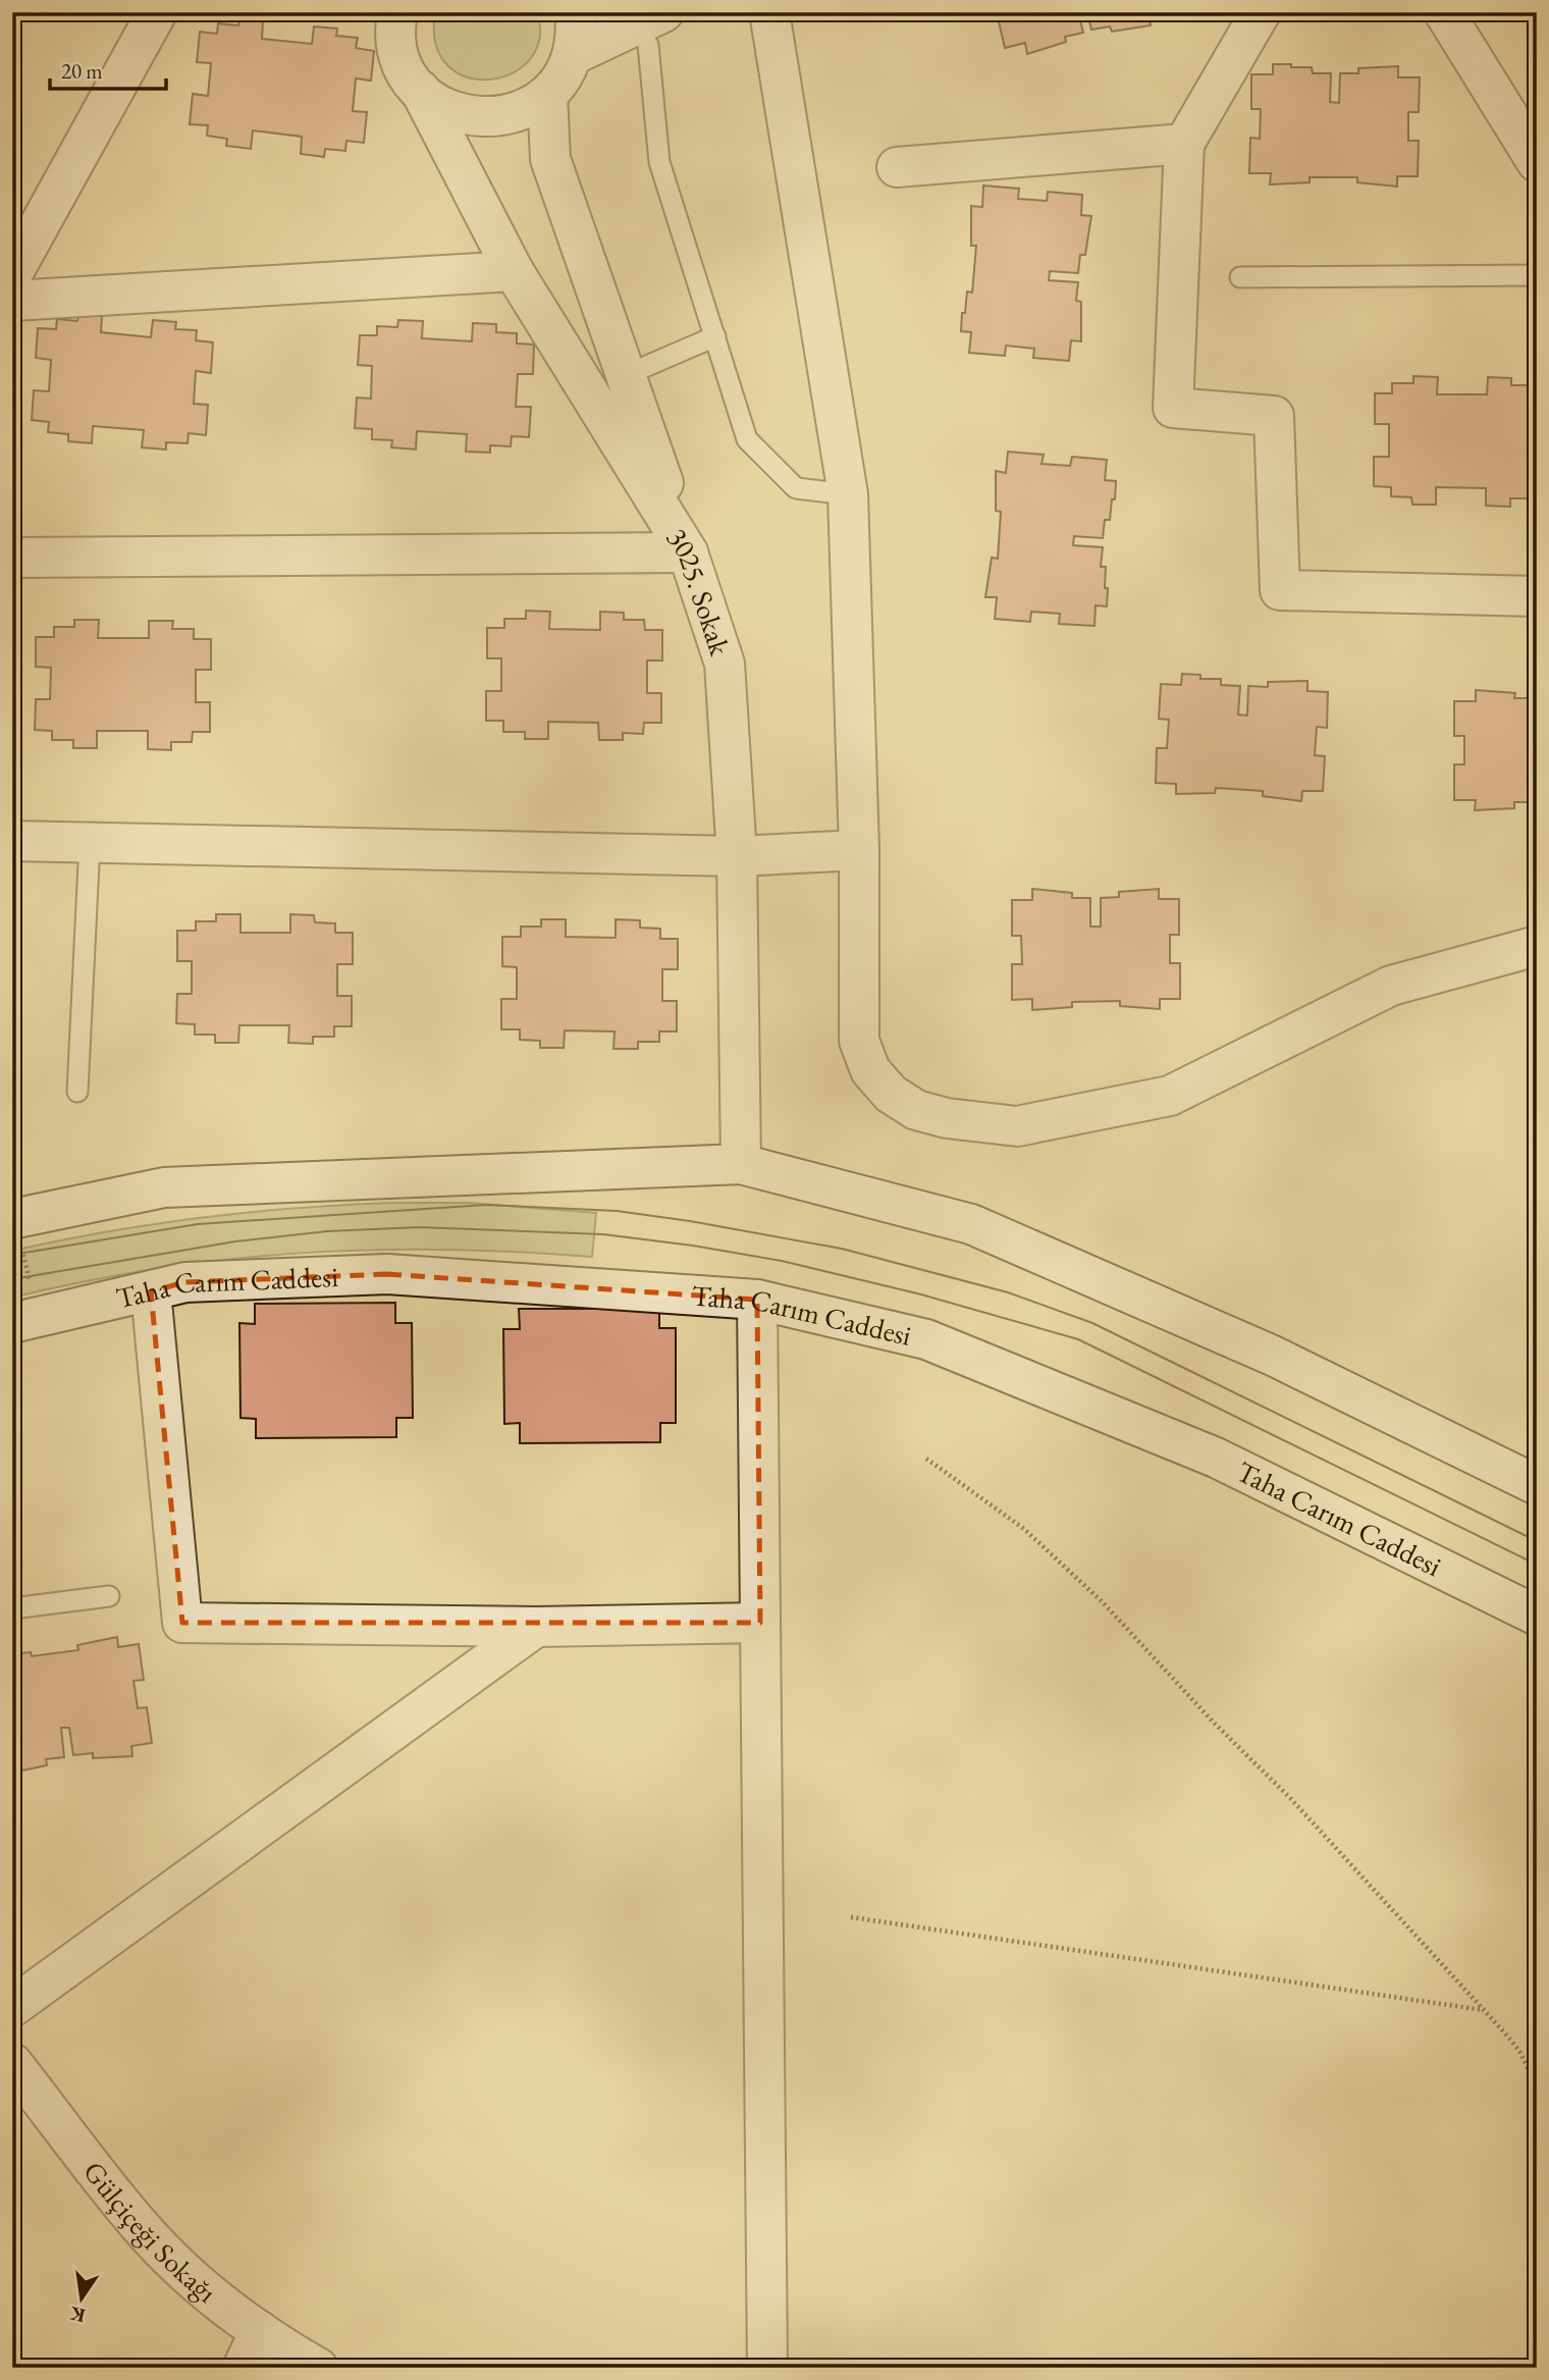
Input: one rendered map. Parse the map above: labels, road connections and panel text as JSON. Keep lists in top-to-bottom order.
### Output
{
  "streets": {
    "street": ["3025. Sokak", "Taha Carım Caddesi", "Gülçiçeği Sokağı"]
  },
  "scale_bar": "20 m",
  "north": "bottom"
}
